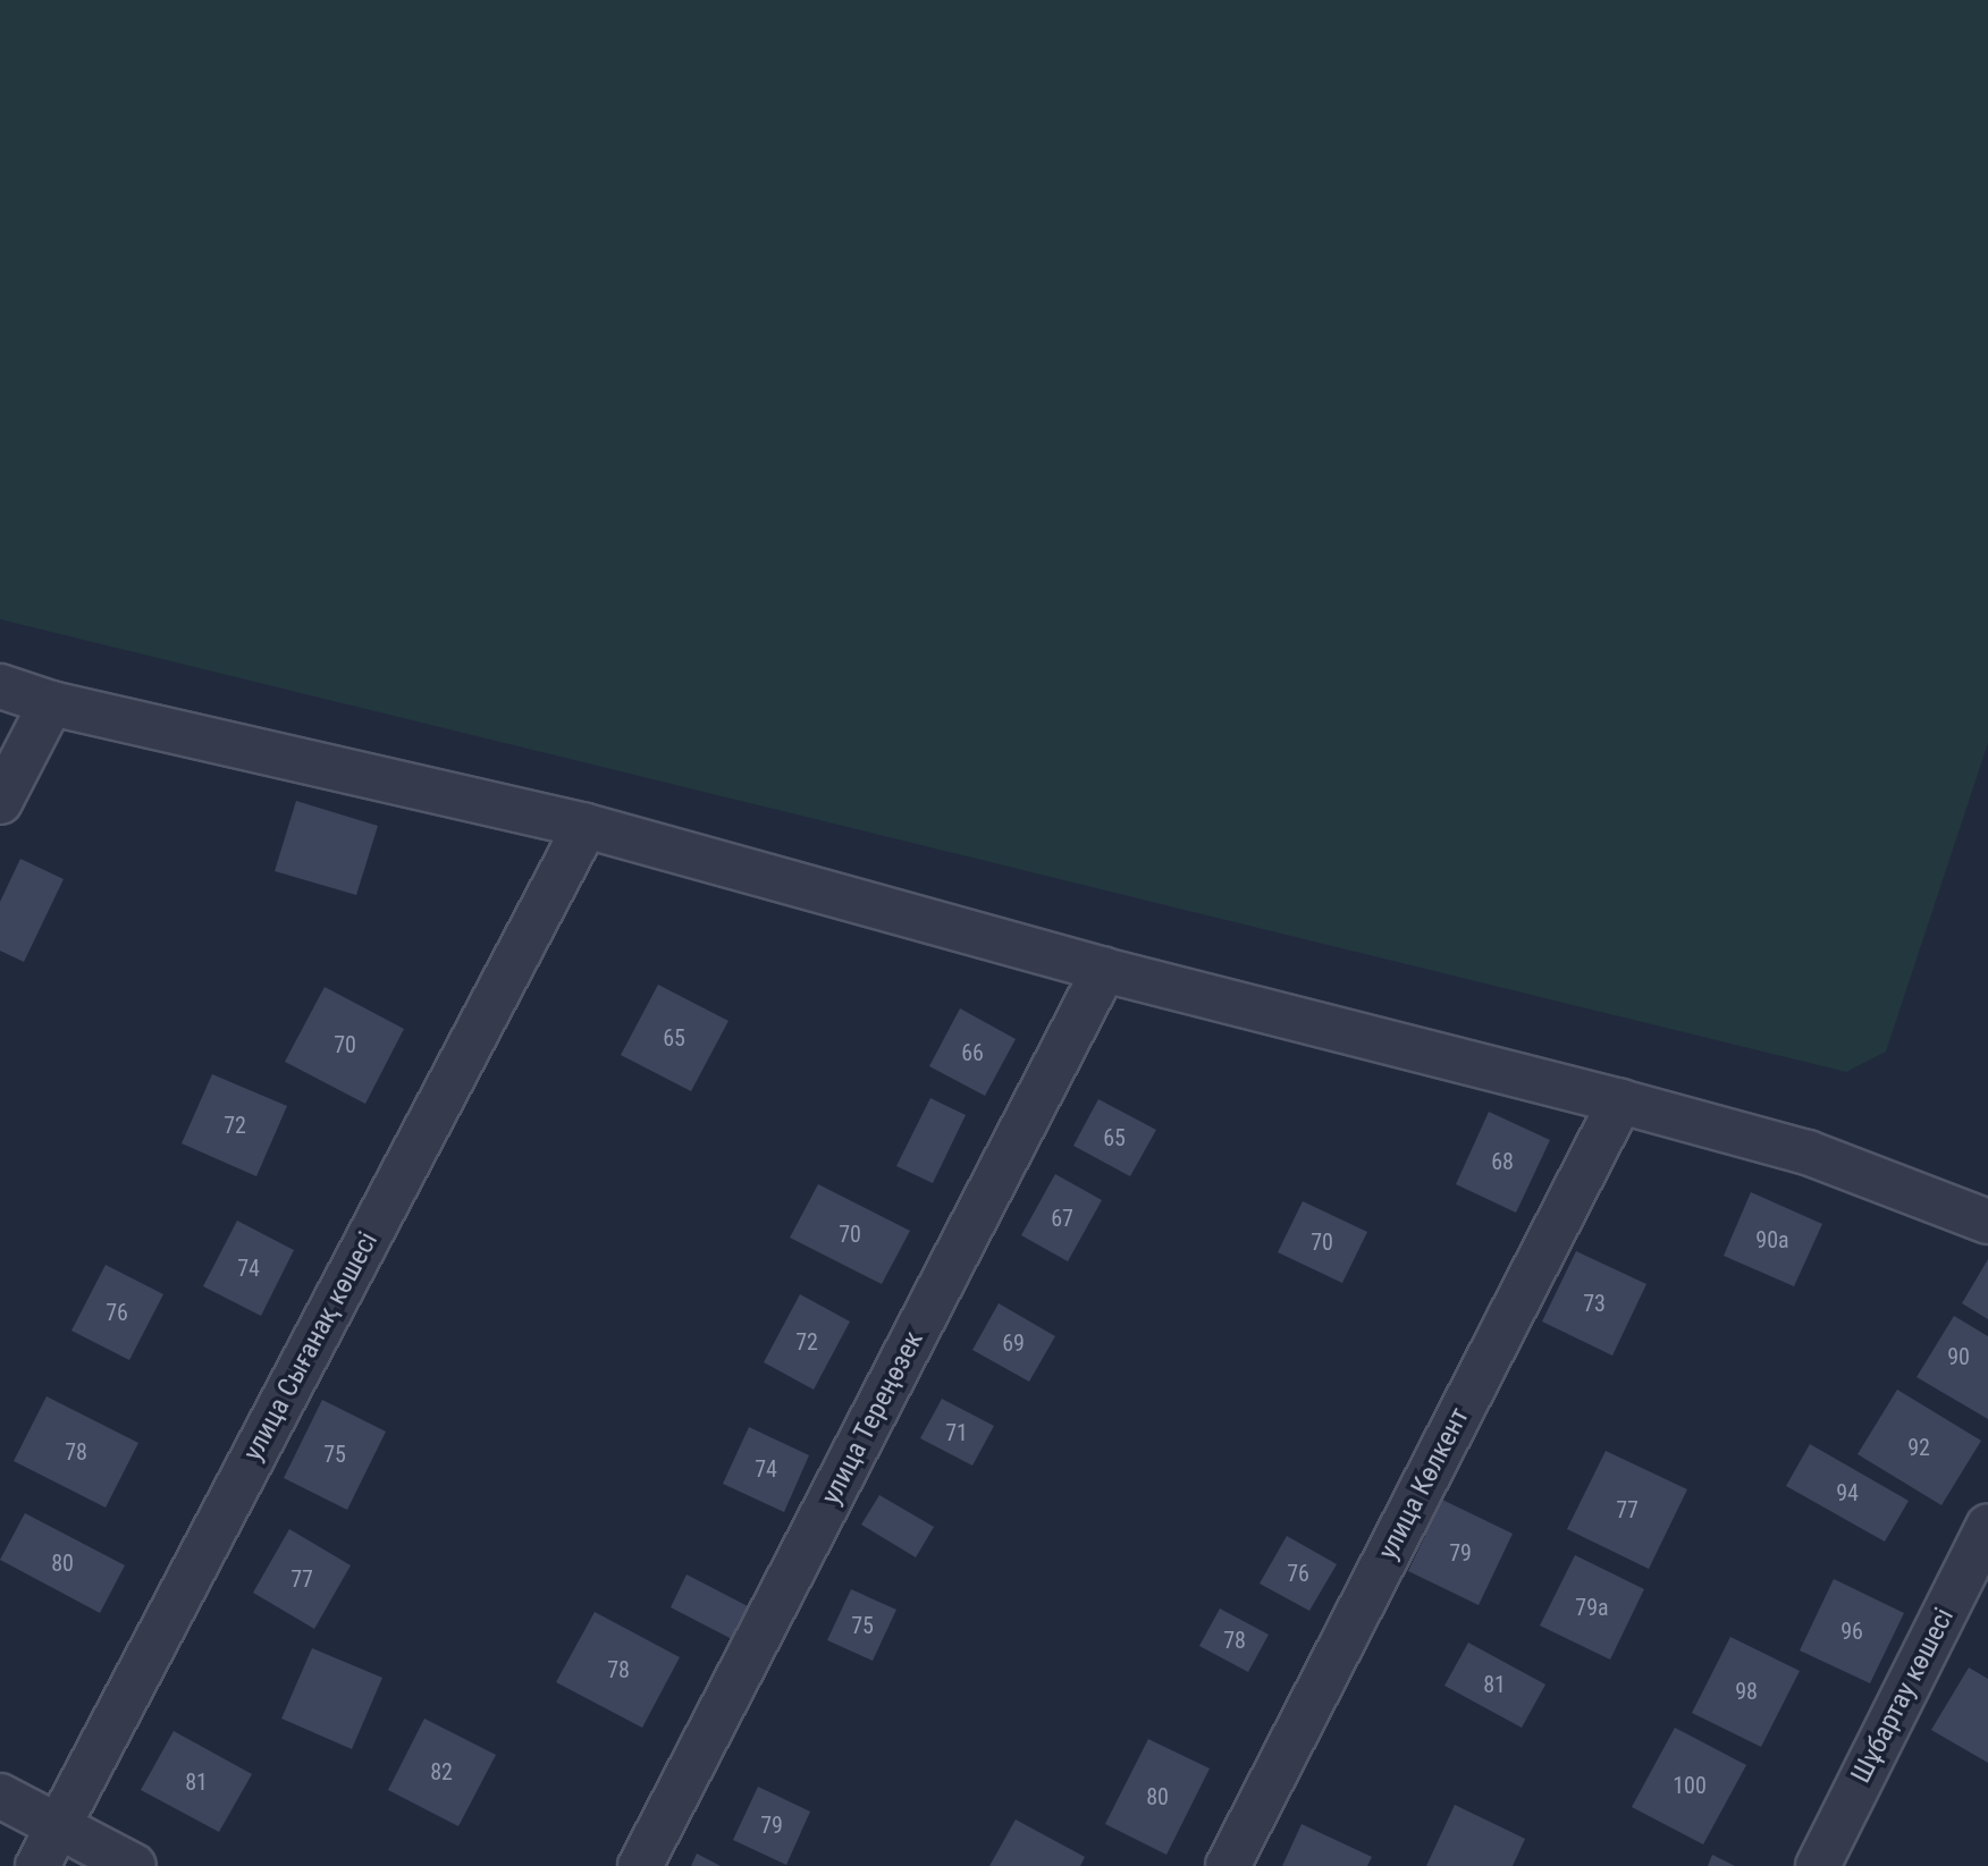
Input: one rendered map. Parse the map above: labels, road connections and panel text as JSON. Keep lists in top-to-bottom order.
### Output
{
  "streets": {
    "street": [
      "улица Сығанақ көшесі",
      "улица Тереңөзек",
      "улица Көлкент",
      "Шұбартау көшесі"
    ]
  },
  "house_numbers": [
    "65",
    "70",
    "66",
    "72",
    "65",
    "68",
    "67",
    "70",
    "90а",
    "70",
    "74",
    "73",
    "76",
    "72",
    "69",
    "90",
    "71",
    "92",
    "78",
    "75",
    "74",
    "94",
    "77",
    "79",
    "80",
    "76",
    "77",
    "79а",
    "75",
    "96",
    "78",
    "78",
    "81",
    "98",
    "82",
    "81",
    "100",
    "80",
    "79"
  ]
}
